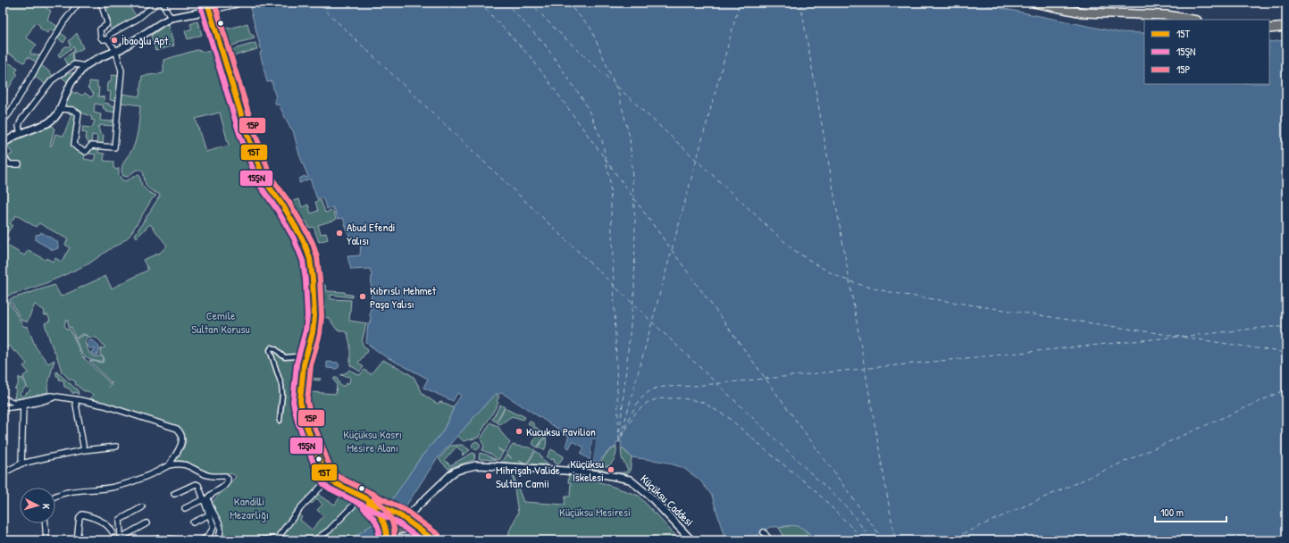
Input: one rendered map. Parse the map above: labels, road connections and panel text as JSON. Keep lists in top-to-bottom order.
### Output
{
  "streets": {
    "main road": ["Küçüksu Caddesi"]
  },
  "parks": [
    "Cemile Sultan Korusu",
    "Küçüksu Kasrı Mesire Alanı",
    "Kandilli Mezarlığı",
    "Küçüksu Mesiresi"
  ],
  "places": [
    "İbaoğlu Apt.",
    "Abud Efendi Yalısı",
    "Kıbrıslı Mehmet Paşa Yalısı",
    "Kucuksu Pavilion",
    "Küçüksu İskelesi",
    "Mihrişah Valide Sultan Camii"
  ],
  "lines": ["transit line 15T", "transit line 15P", "transit line 15ŞN"],
  "legend": ["15T", "15ŞN", "15P"],
  "scale_bar": "100 m",
  "north": "right"
}
